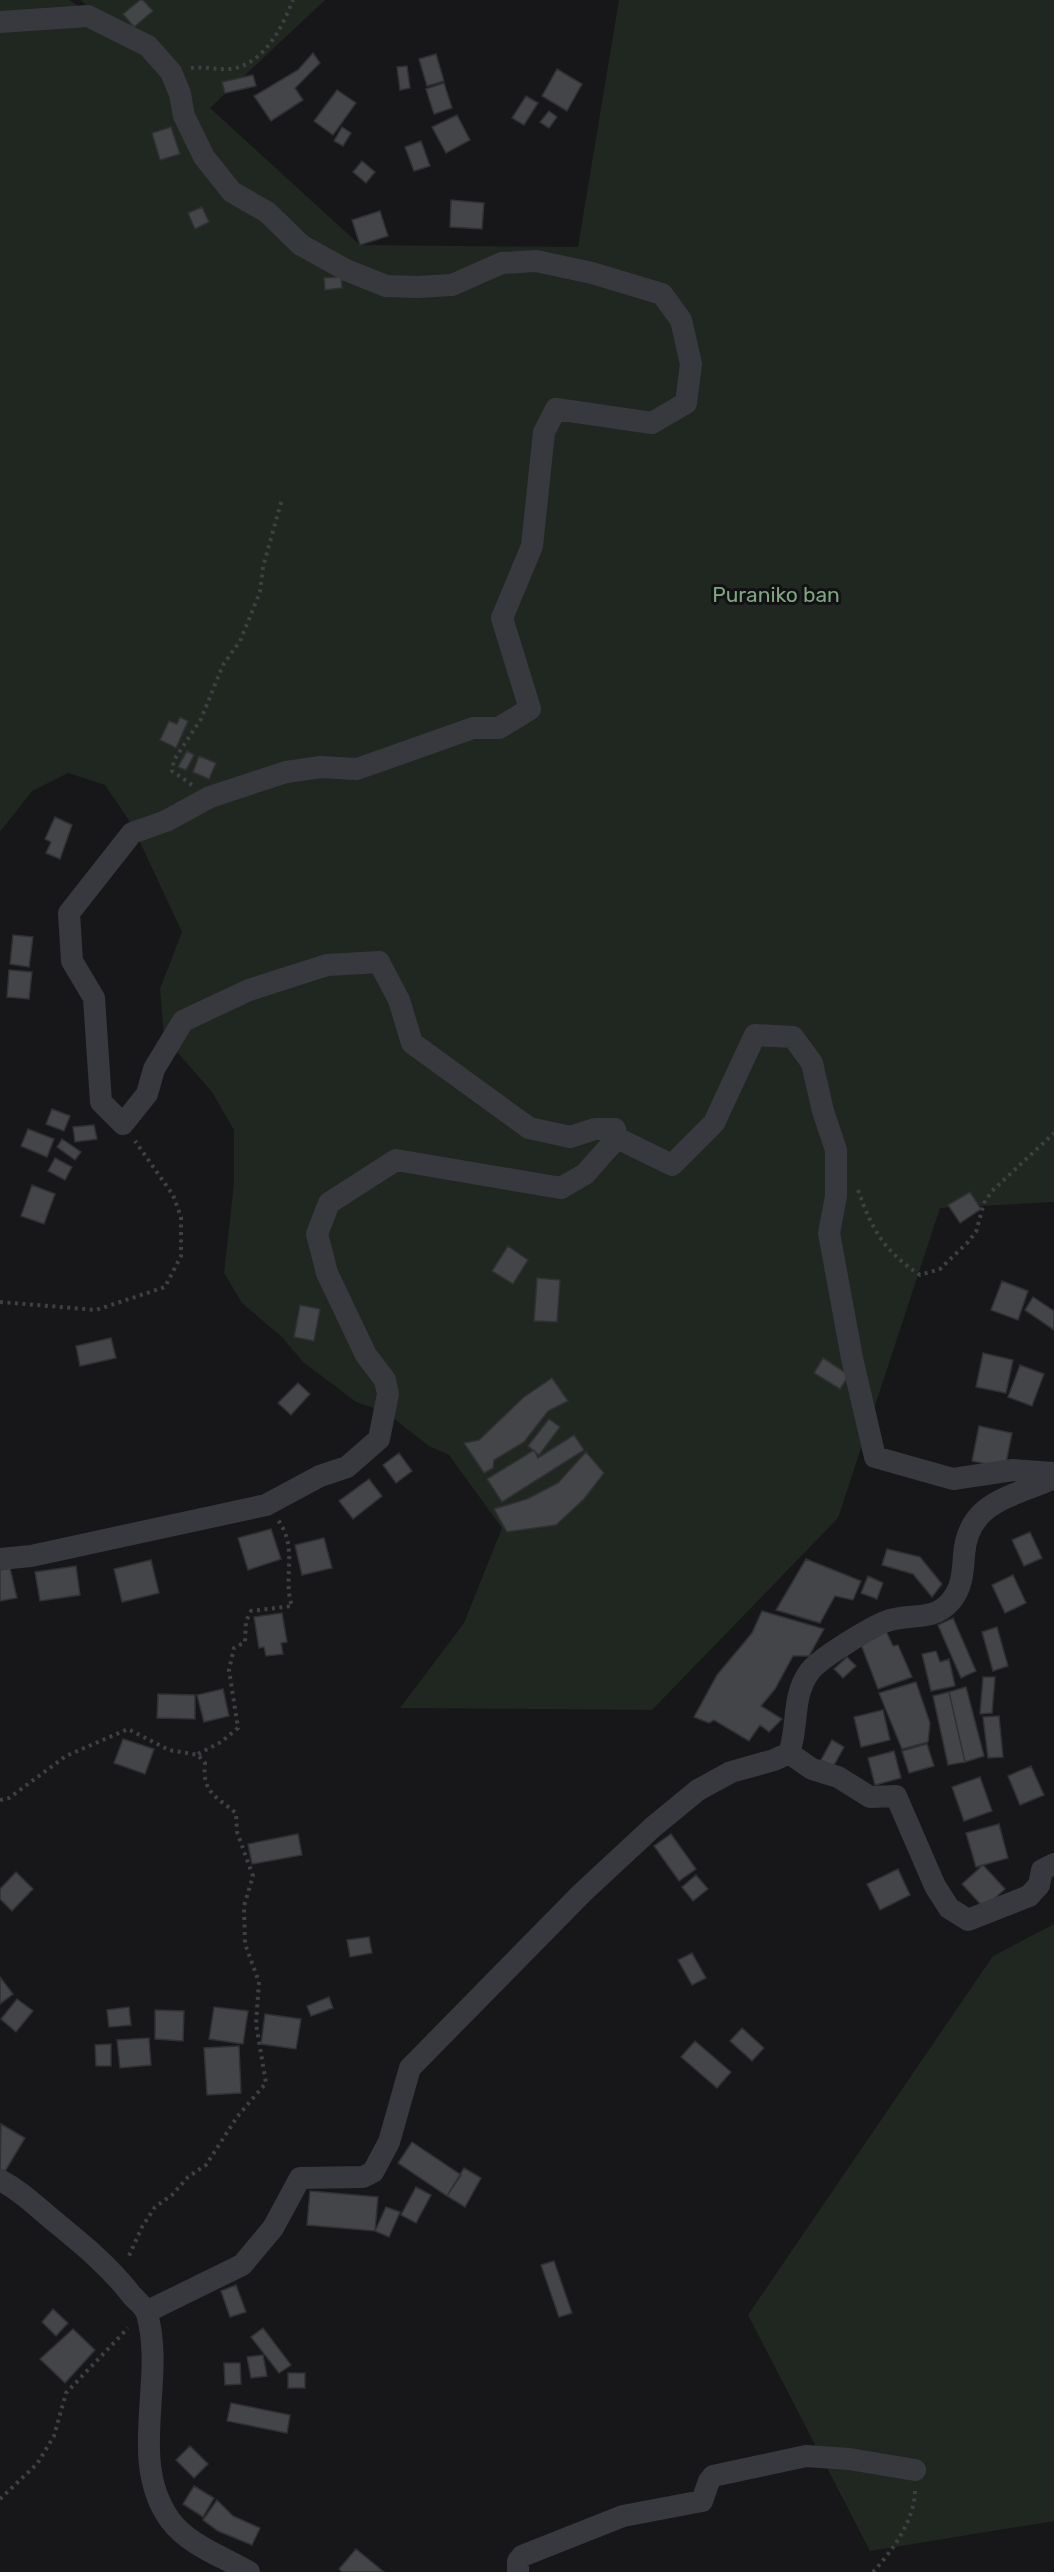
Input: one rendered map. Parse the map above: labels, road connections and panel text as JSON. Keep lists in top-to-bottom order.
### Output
{
  "parks": ["Puraniko ban"]
}
